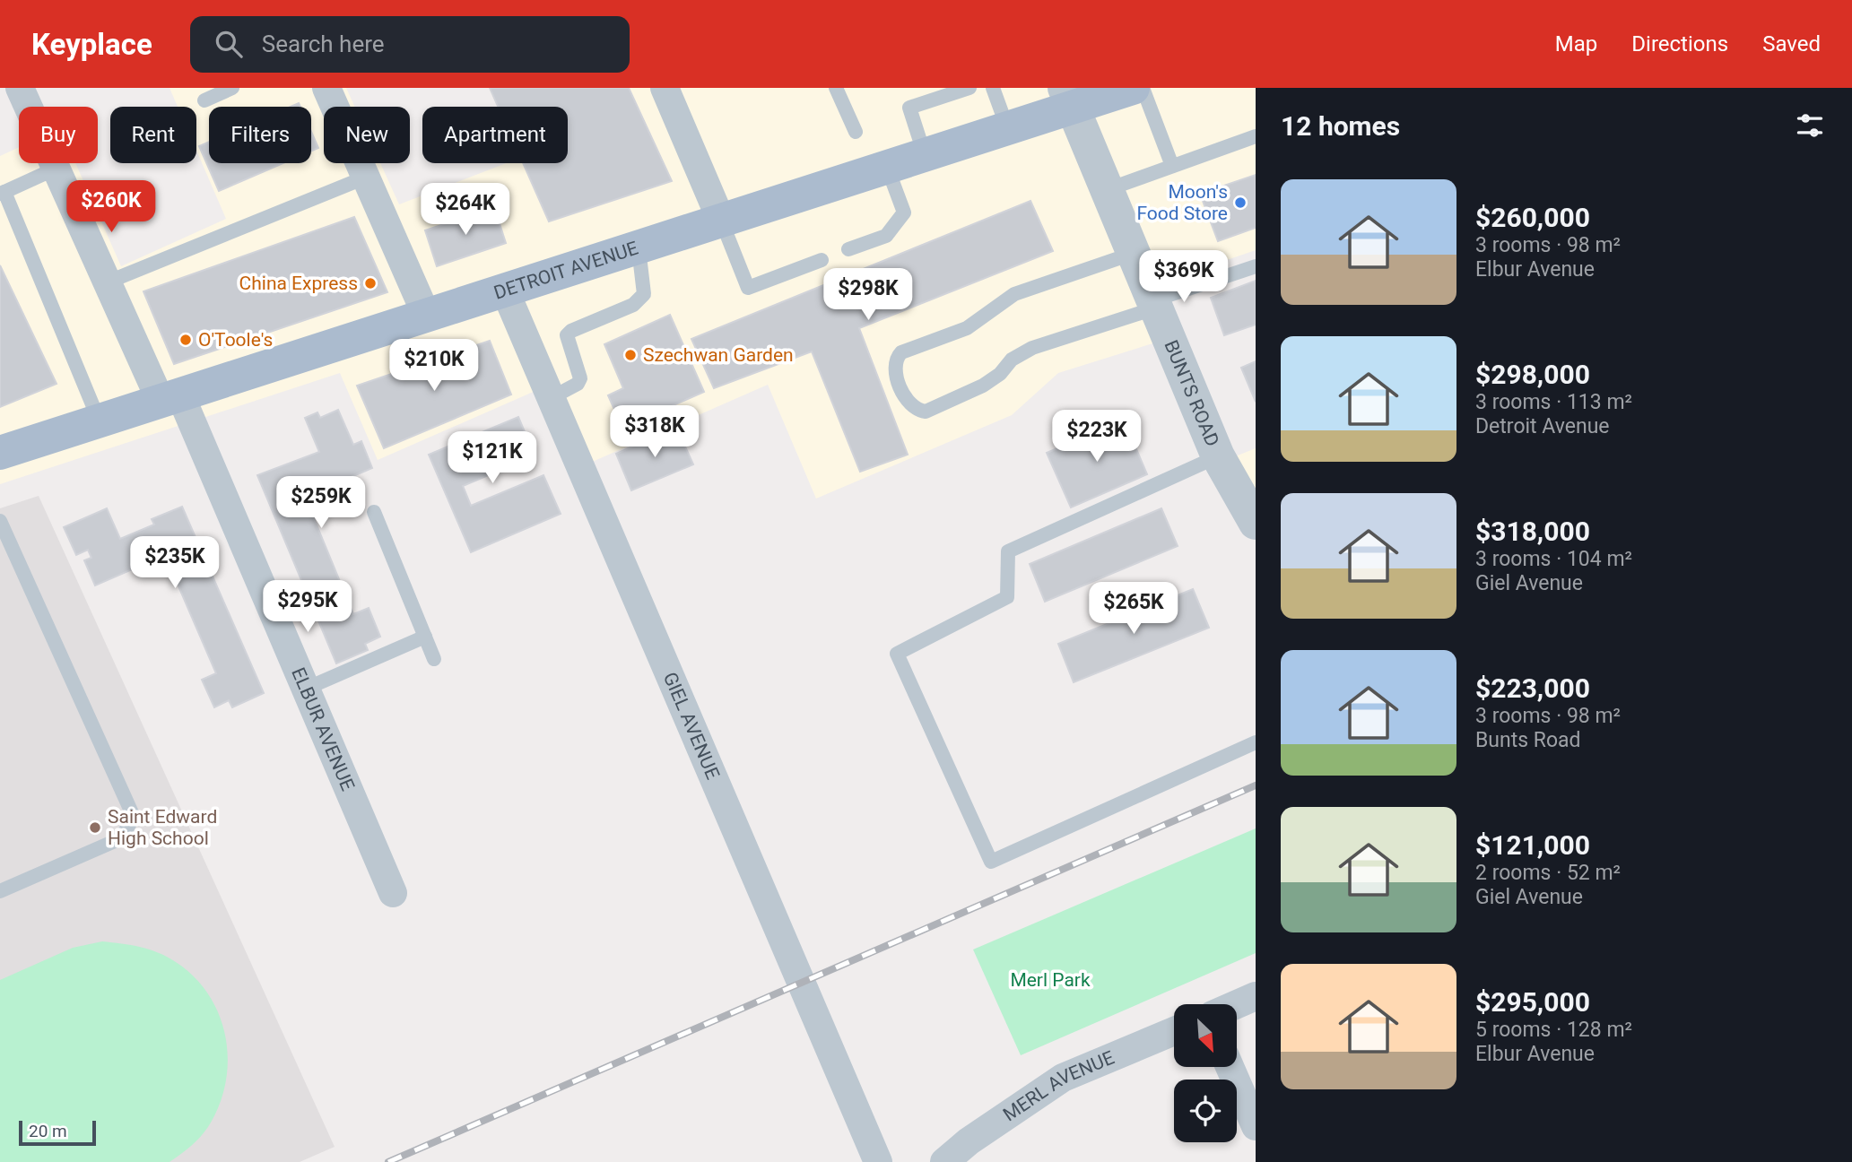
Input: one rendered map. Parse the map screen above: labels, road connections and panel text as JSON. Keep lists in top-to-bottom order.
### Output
{
  "streets": {
    "main road": ["DETROIT AVENUE"],
    "street": [
      "BUNTS ROAD",
      "GIEL AVENUE",
      "ELBUR AVENUE",
      "MERL AVENUE"
    ]
  },
  "crossings": [
    ["DETROIT AVENUE", "BUNTS ROAD"],
    ["DETROIT AVENUE", "GIEL AVENUE"],
    ["DETROIT AVENUE", "ELBUR AVENUE"]
  ],
  "parks": ["Merl Park"],
  "places": [
    "Moon's Food Store",
    "China Express",
    "O'Toole's",
    "Szechwan Garden",
    "Saint Edward High School"
  ],
  "scale_bar": "20 m",
  "north": "bottom right",
  "page": {
    "header": "Keyplace",
    "search": "Search here",
    "nav": ["Map", "Directions", "Saved"],
    "heading": "12 homes",
    "chip": [
      "Buy",
      "Rent",
      "Filters",
      "New",
      "Apartment"
    ],
    "list": [
      {
        "name": "$260,000",
        "note": "3 rooms · 98 m² · Elbur Avenue"
      },
      {
        "name": "$298,000",
        "note": "3 rooms · 113 m² · Detroit Avenue"
      },
      {
        "name": "$318,000",
        "note": "3 rooms · 104 m² · Giel Avenue"
      },
      {
        "name": "$223,000",
        "note": "3 rooms · 98 m² · Bunts Road"
      },
      {
        "name": "$121,000",
        "note": "2 rooms · 52 m² · Giel Avenue"
      },
      {
        "name": "$295,000",
        "note": "5 rooms · 128 m² · Elbur Avenue"
      }
    ],
    "price": [
      "$260K",
      "$264K",
      "$369K",
      "$298K",
      "$210K",
      "$318K",
      "$223K",
      "$121K",
      "$259K",
      "$235K",
      "$295K",
      "$265K"
    ],
    "scale": "20 m"
  }
}
